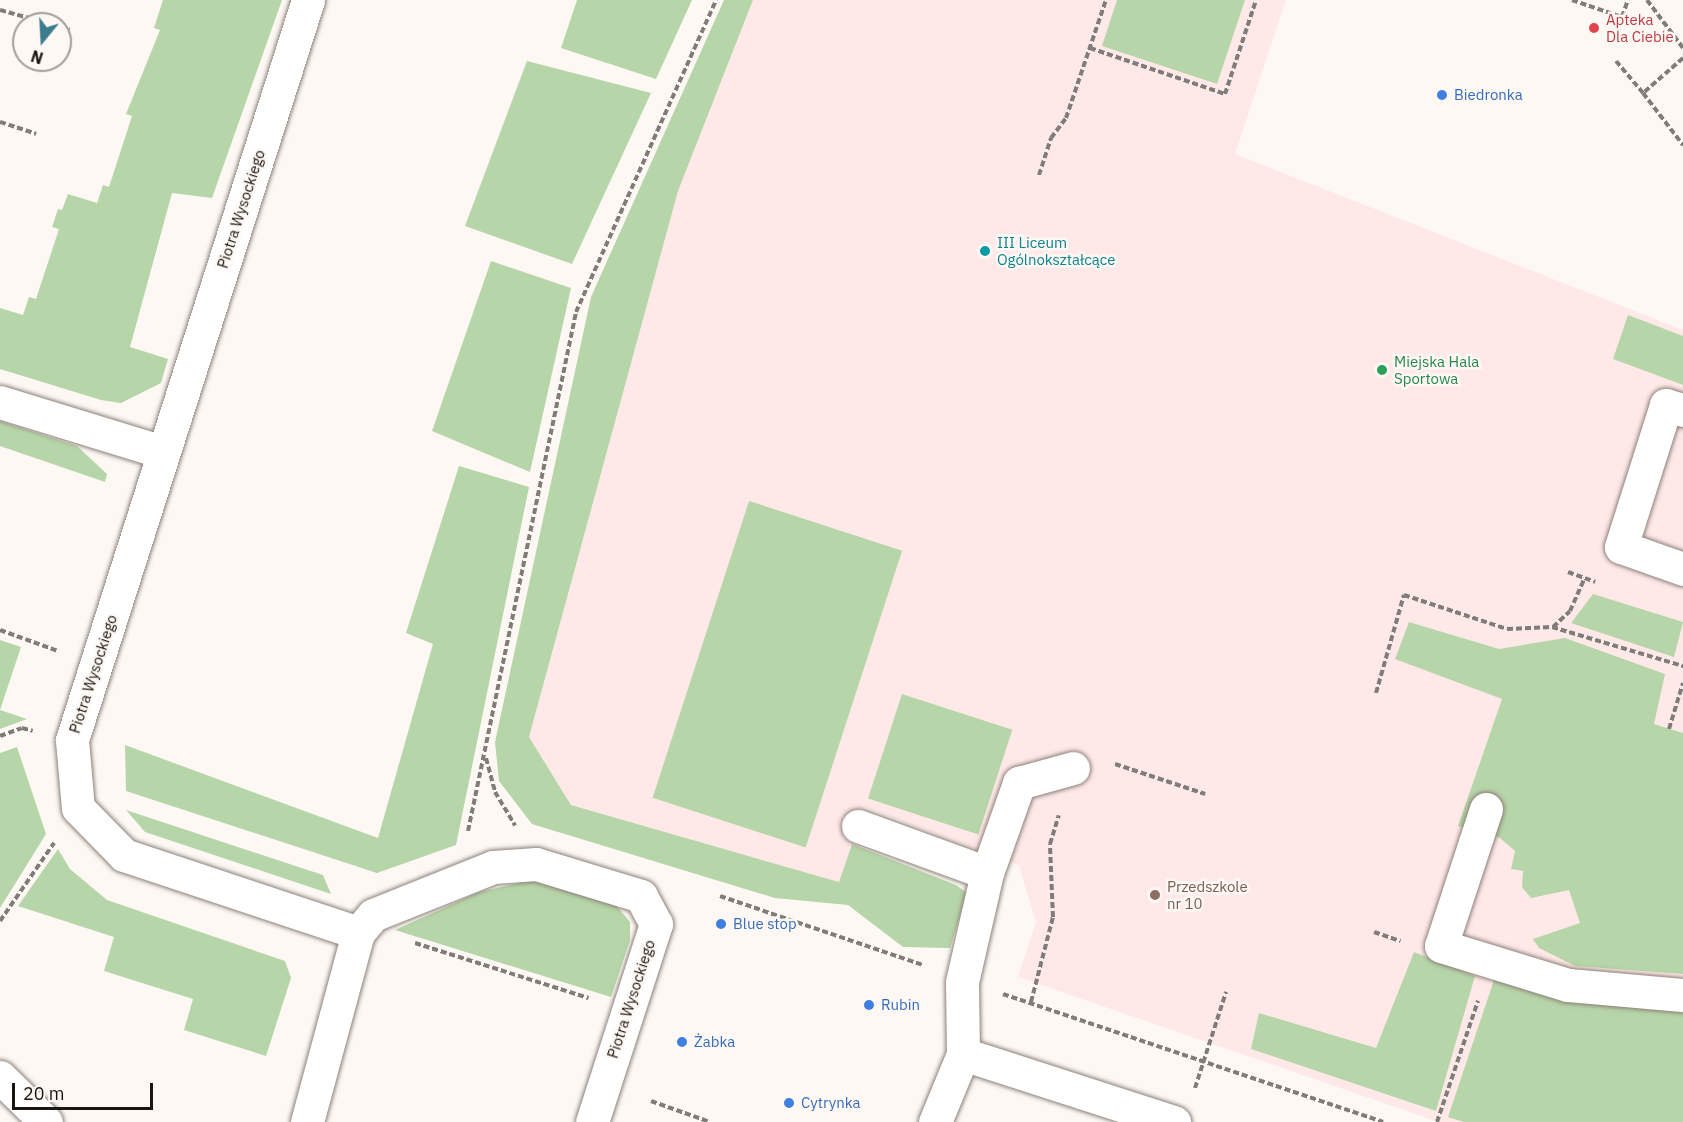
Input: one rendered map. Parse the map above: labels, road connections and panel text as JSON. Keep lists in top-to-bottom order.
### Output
{
  "streets": {
    "street": ["Piotra Wysockiego"]
  },
  "places": [
    "Apteka Dla Ciebie",
    "Biedronka",
    "III Liceum Ogólnokształcące",
    "Miejska Hala Sportowa",
    "Przedszkole nr 10",
    "Blue stop",
    "Rubin",
    "Żabka",
    "Cytrynka"
  ],
  "scale_bar": "20 m",
  "north": "bottom"
}
